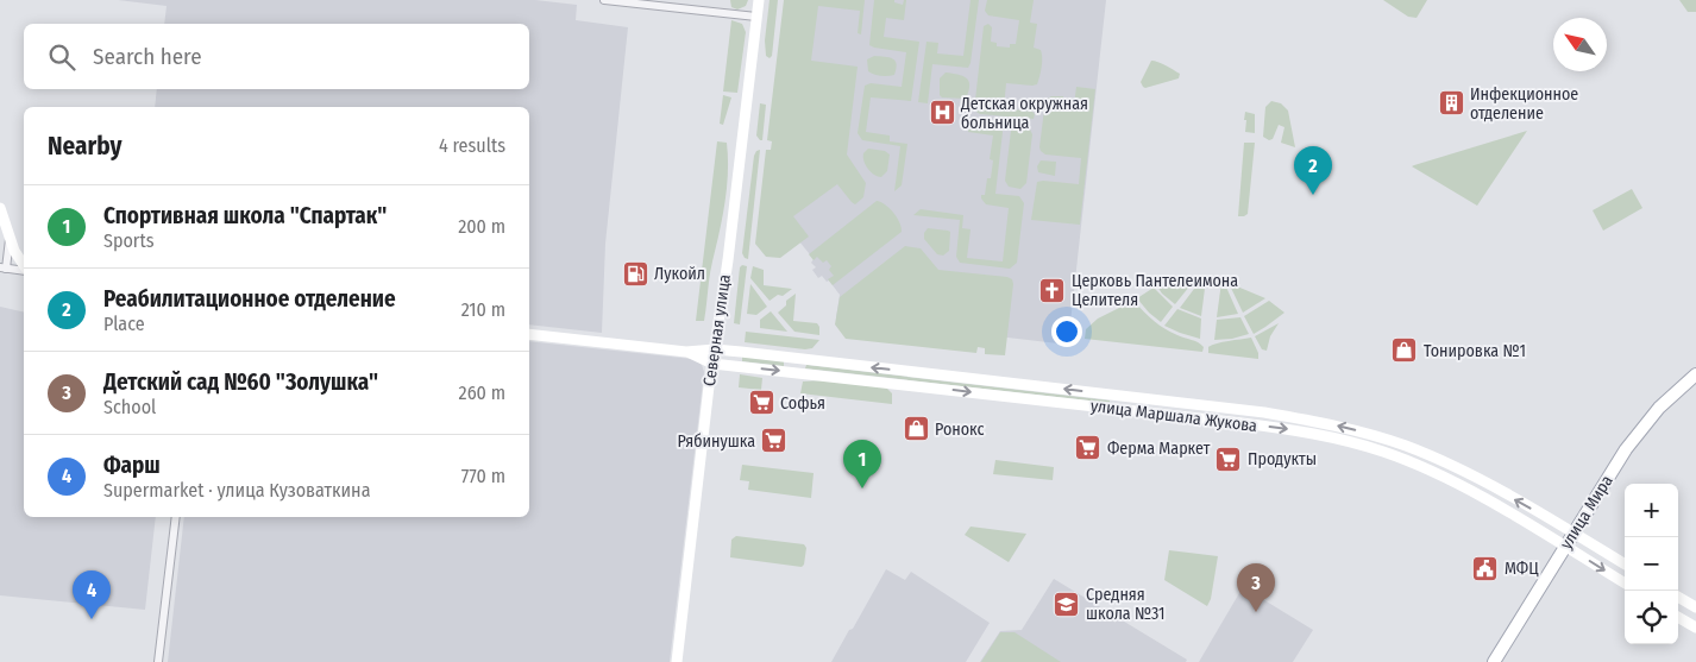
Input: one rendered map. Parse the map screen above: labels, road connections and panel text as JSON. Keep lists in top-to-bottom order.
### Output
{
  "streets": {
    "main road": ["Северная улица", "улица Маршала Жукова", "улица Мира"]
  },
  "crossings": [
    ["Северная улица", "улица Маршала Жукова"],
    ["улица Маршала Жукова", "улица Мира"]
  ],
  "places": {
    "building": ["Инфекционное отделение"],
    "hospital": ["Детская окружная больница"],
    "fuel station": ["Лукойл"],
    "church": ["Церковь Пантелеимона Целителя"],
    "shop": ["Тонировка №1", "Ронокс"],
    "supermarket": [
      "Софья",
      "Рябинушка",
      "Ферма Маркет",
      "Продукты"
    ],
    "public building": ["МФЦ"],
    "school or university": ["Средняя школа №31"]
  },
  "north": "top left",
  "page": {
    "search": "Search here",
    "heading": ["Nearby", "4 results"],
    "pins": [
      "2",
      "1",
      "3",
      "4"
    ],
    "list": [
      {
        "mark": "1",
        "name": "Спортивная школа \"Спартак\"",
        "note": "Sports",
        "value": "200 m"
      },
      {
        "mark": "2",
        "name": "Реабилитационное отделение",
        "note": "Place",
        "value": "210 m"
      },
      {
        "mark": "3",
        "name": "Детский сад №60 \"Золушка\"",
        "note": "School",
        "value": "260 m"
      },
      {
        "mark": "4",
        "name": "Фарш",
        "note": "Supermarket · улица Кузоваткина",
        "value": "770 m"
      }
    ],
    "map_buttons": ["+", "−"]
  }
}
